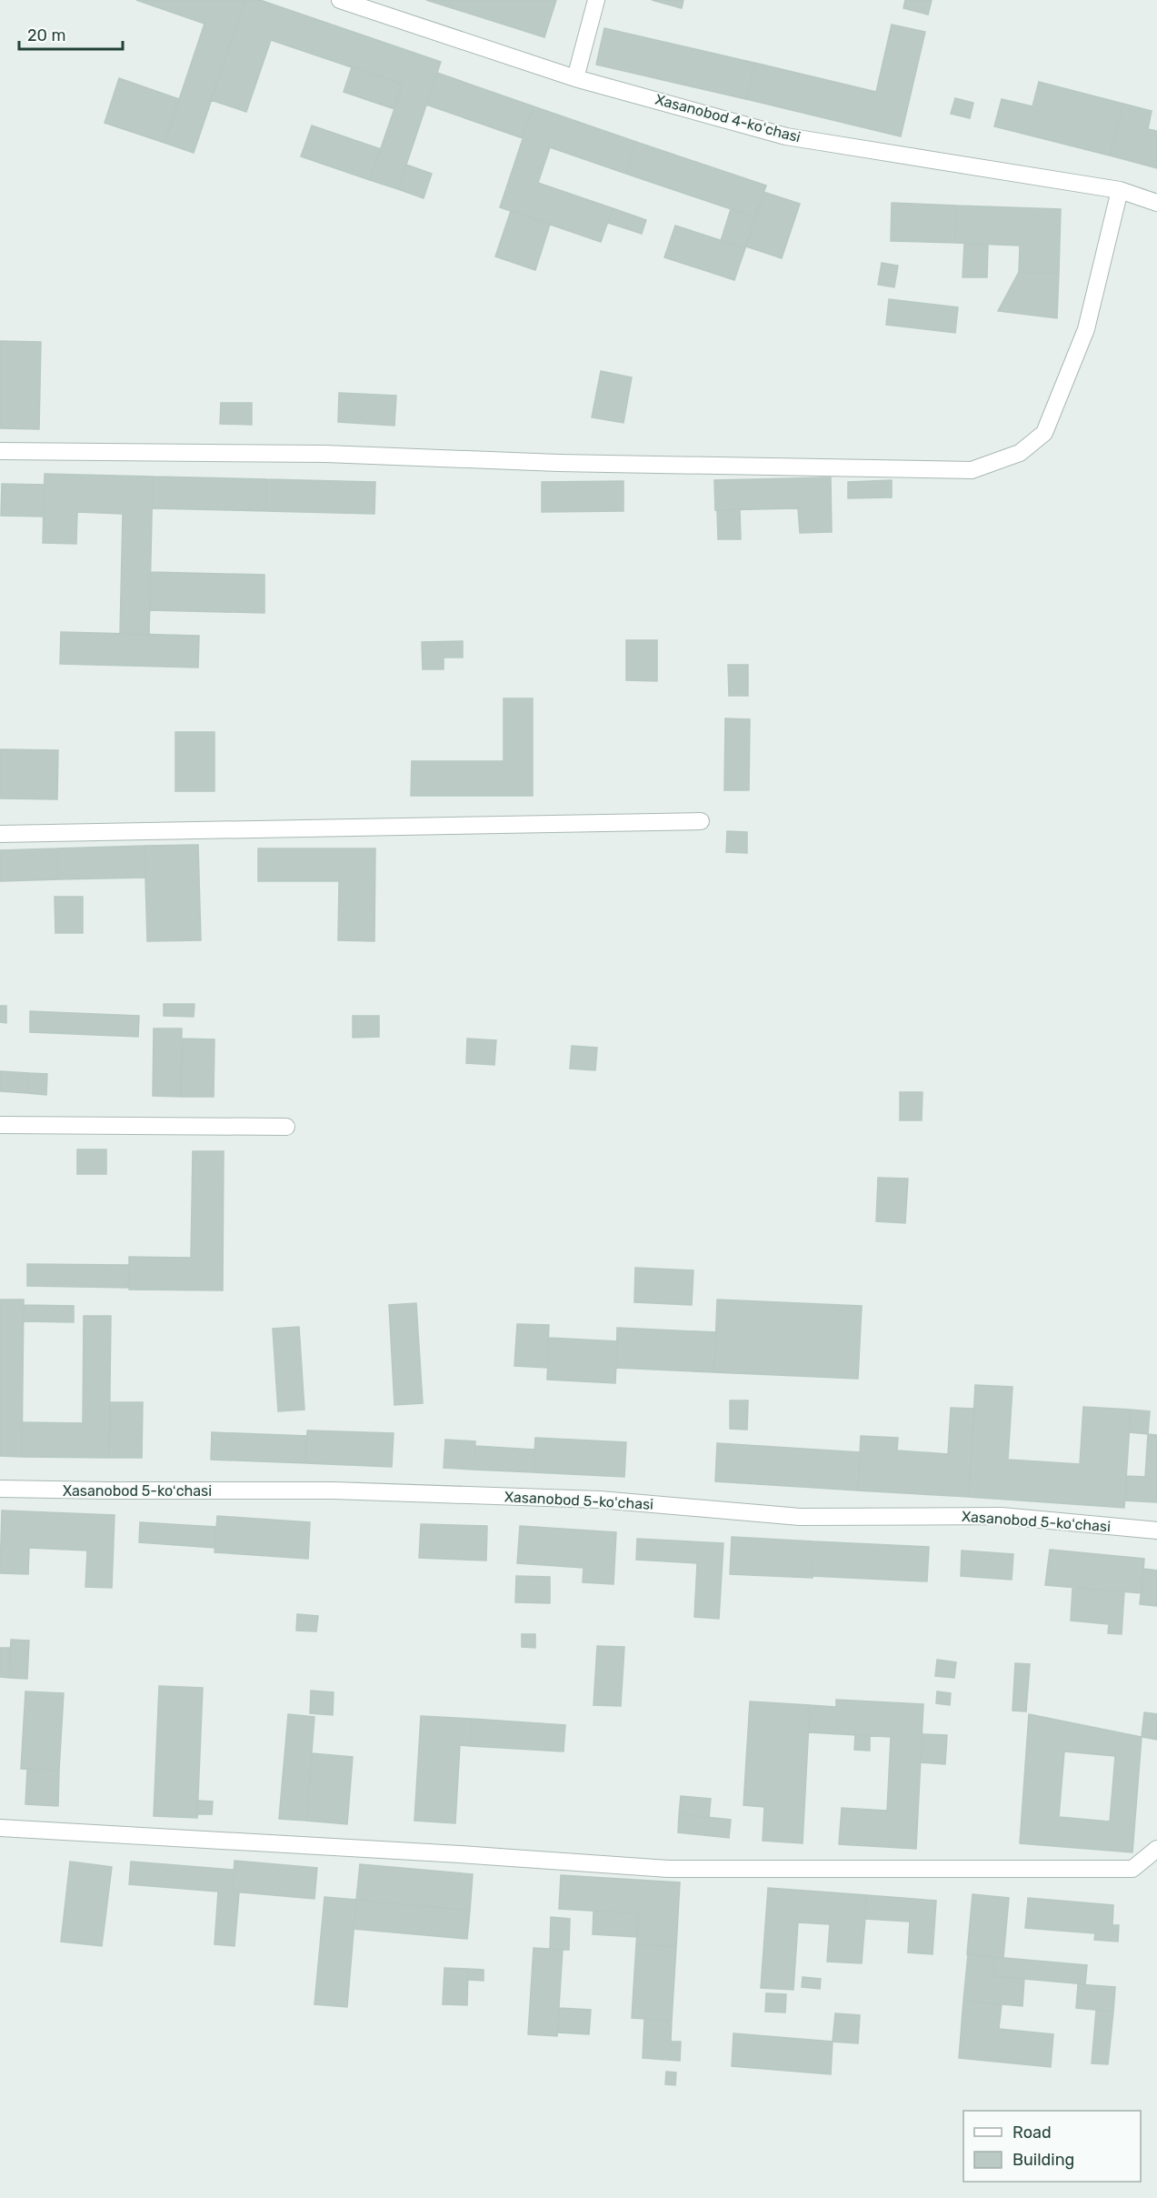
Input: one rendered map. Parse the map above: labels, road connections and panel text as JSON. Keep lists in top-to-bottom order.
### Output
{
  "streets": {
    "street": ["Xasanobod 4-koʻchasi", "Xasanobod 5-koʻchasi"]
  },
  "legend": ["Road", "Building"],
  "scale_bar": "20 m"
}
